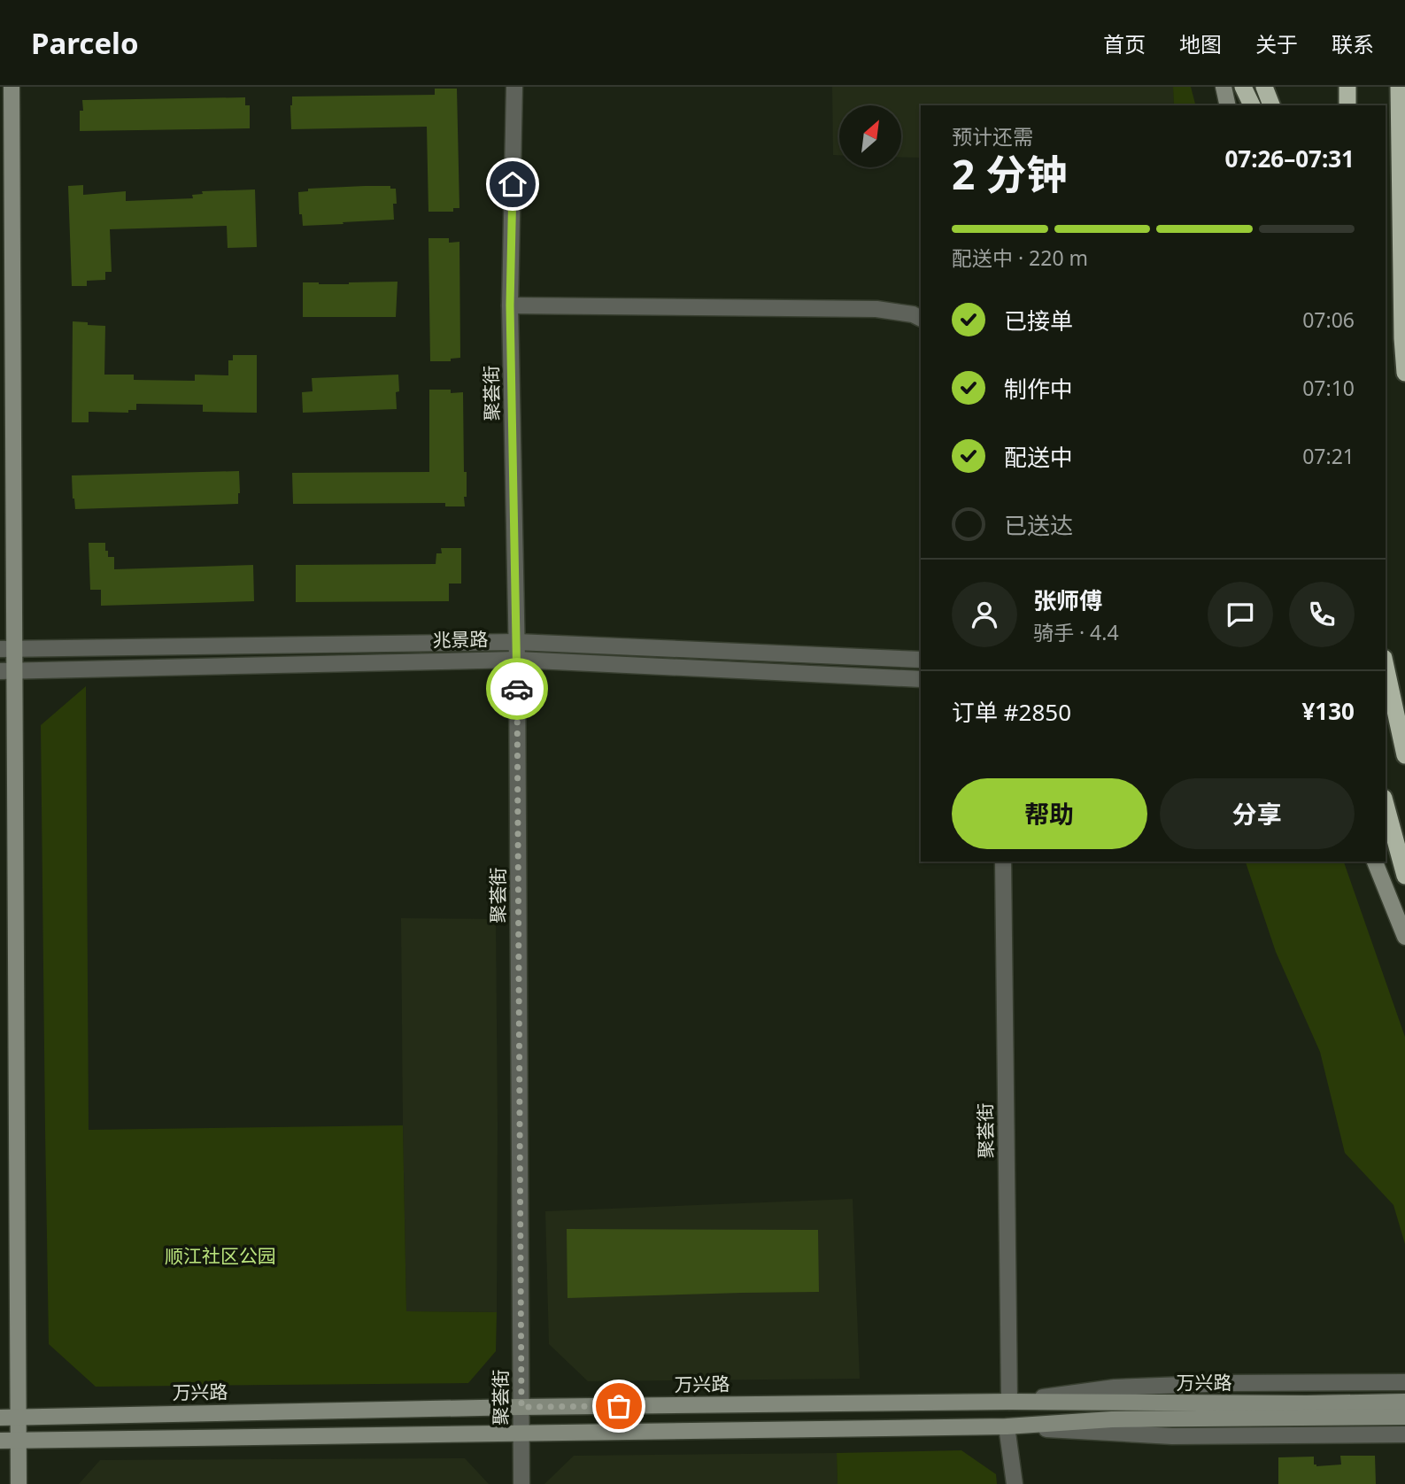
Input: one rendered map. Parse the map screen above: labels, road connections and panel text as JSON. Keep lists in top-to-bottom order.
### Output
{
  "streets": {
    "main road": ["万兴路"],
    "street": ["聚荟街", "兆景路"]
  },
  "crossings": [
    ["聚荟街", "兆景路"],
    ["聚荟街", "万兴路"]
  ],
  "parks": ["顺江社区公园"],
  "north": "top right",
  "page": {
    "header": "Parcelo",
    "nav": [
      "首页",
      "地图",
      "关于",
      "联系"
    ],
    "heading": ["2 分钟", "预计还需", "07:26–07:31"],
    "panel": [
      "张师傅",
      "骑手 · 4.4",
      "订单 #2850",
      "¥130"
    ],
    "bar": "配送中 · 220 m",
    "list": [
      ["已接单", "07:06"],
      ["制作中", "07:10"],
      ["配送中", "07:21"],
      "已送达"
    ],
    "buttons": ["帮助", "分享"]
  }
}
